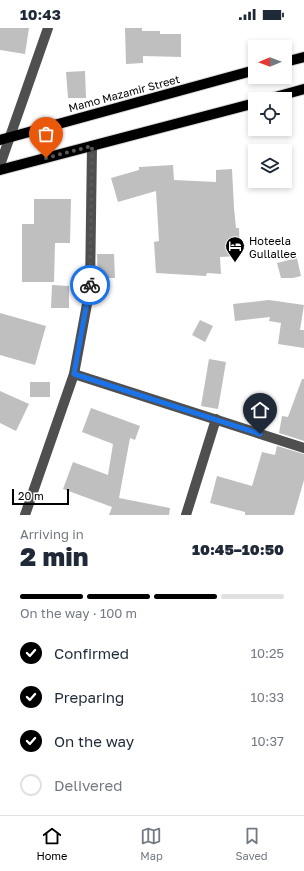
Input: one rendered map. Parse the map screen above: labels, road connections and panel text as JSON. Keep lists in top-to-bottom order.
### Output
{
  "streets": {
    "main road": ["Mamo Mazamir Street"]
  },
  "places": {
    "hotel": ["Hoteela Gullallee"]
  },
  "scale_bar": "20 m",
  "north": "left",
  "page": {
    "status": "10:43",
    "scale": "20 m",
    "heading": ["2 min", "Arriving in", "10:45–10:50"],
    "bar": "On the way · 100 m",
    "list": [
      ["Confirmed", "10:25"],
      ["Preparing", "10:33"],
      ["On the way", "10:37"],
      "Delivered"
    ],
    "tabs": ["Home", "Map", "Saved"]
  }
}
